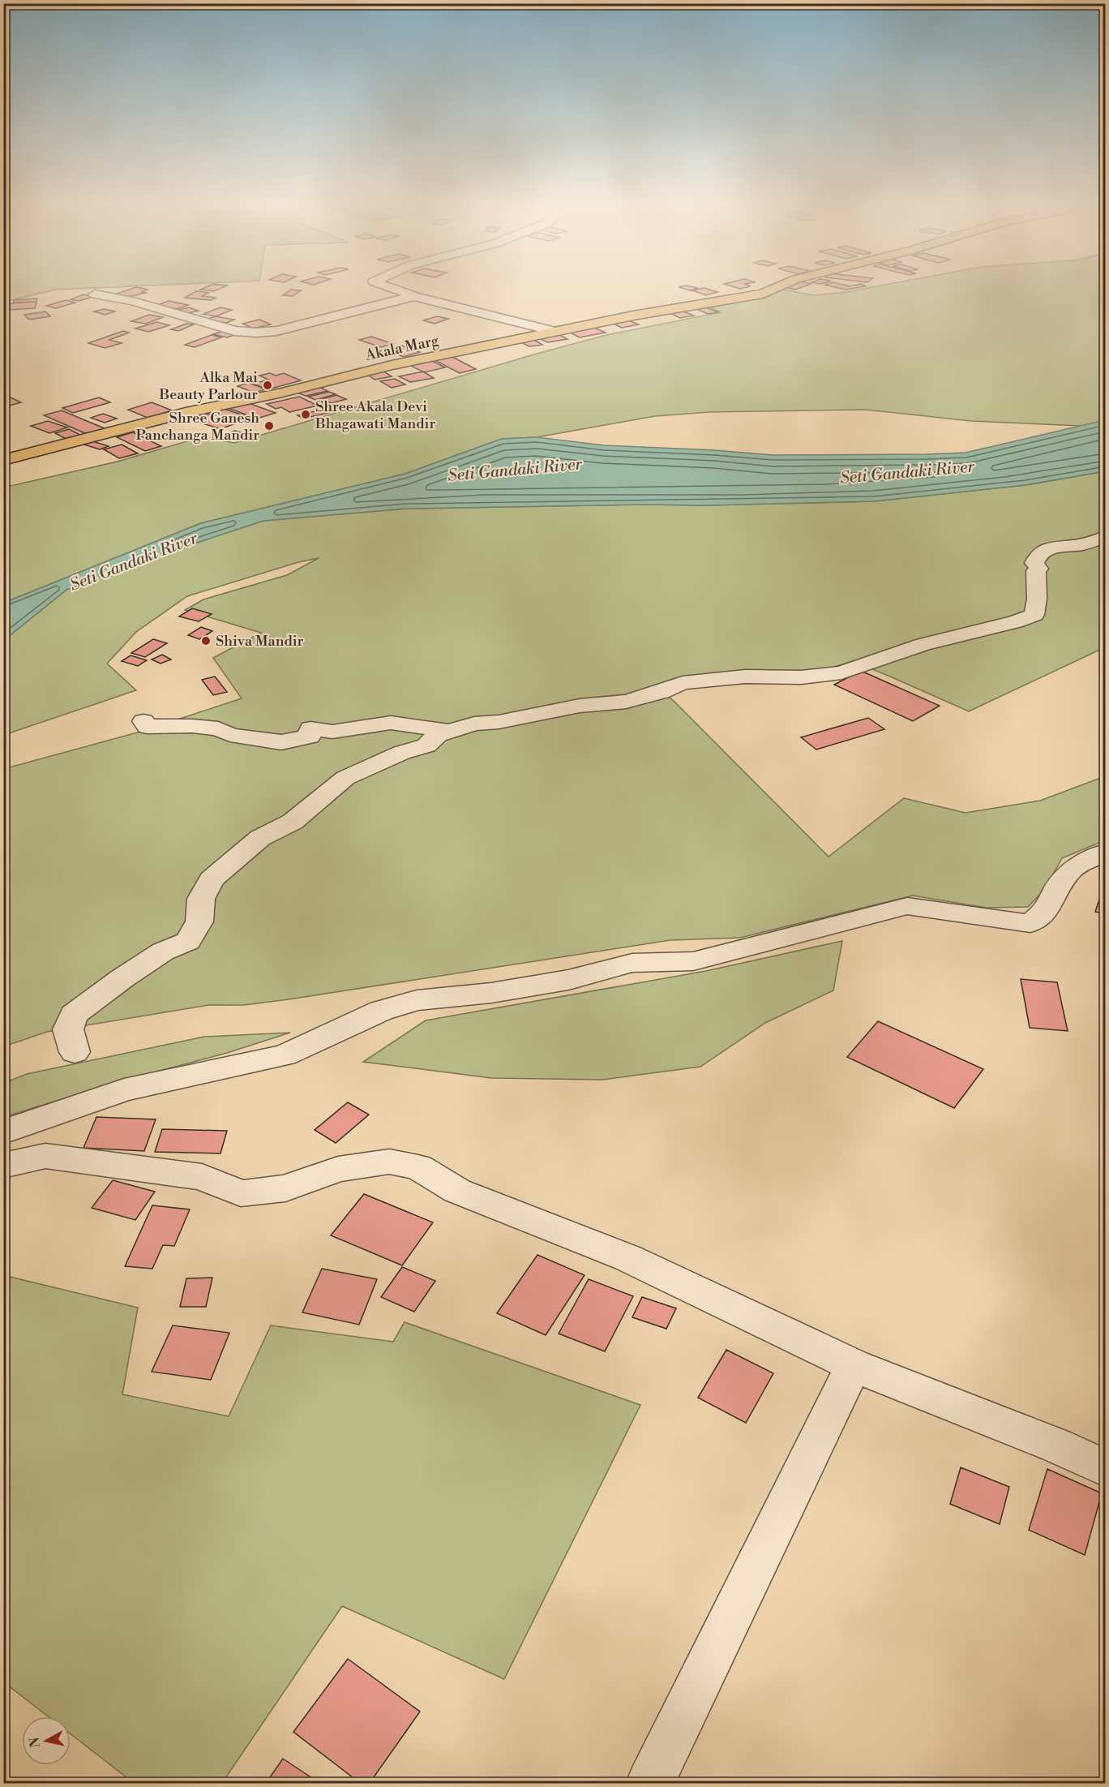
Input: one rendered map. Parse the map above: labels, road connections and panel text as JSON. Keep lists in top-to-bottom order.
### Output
{
  "streets": {
    "main road": ["Akala Marg"]
  },
  "water": ["Seti Gandaki River"],
  "places": [
    "Alka Mai Beauty Parlour",
    "Shree Akala Devi Bhagawati Mandir",
    "Shree Ganesh Panchanga Mandir",
    "Shiva Mandir"
  ],
  "north": "left"
}
